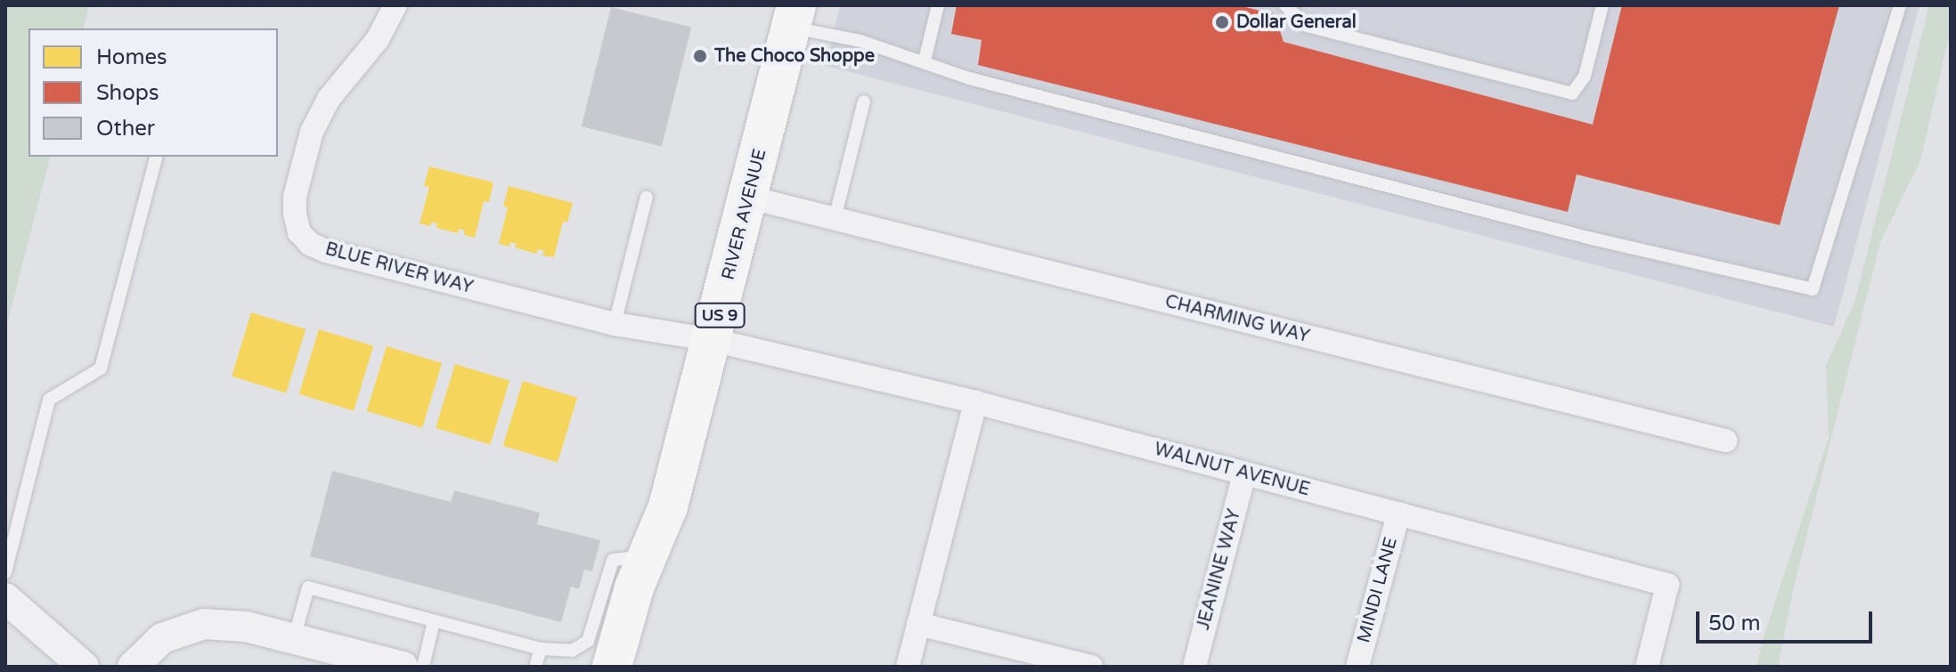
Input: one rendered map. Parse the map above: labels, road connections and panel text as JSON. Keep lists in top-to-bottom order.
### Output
{
  "streets": {
    "highway": ["RIVER AVENUE", "US 9"],
    "street": [
      "BLUE RIVER WAY",
      "CHARMING WAY",
      "WALNUT AVENUE",
      "JEANINE WAY",
      "MINDI LANE"
    ]
  },
  "crossings": [
    ["RIVER AVENUE", "BLUE RIVER WAY"],
    ["RIVER AVENUE", "CHARMING WAY"],
    ["RIVER AVENUE", "WALNUT AVENUE"],
    ["BLUE RIVER WAY", "WALNUT AVENUE"],
    ["WALNUT AVENUE", "JEANINE WAY"],
    ["WALNUT AVENUE", "MINDI LANE"]
  ],
  "places": ["Dollar General", "The Choco Shoppe"],
  "legend": ["Homes", "Shops", "Other"],
  "scale_bar": "50 m"
}
